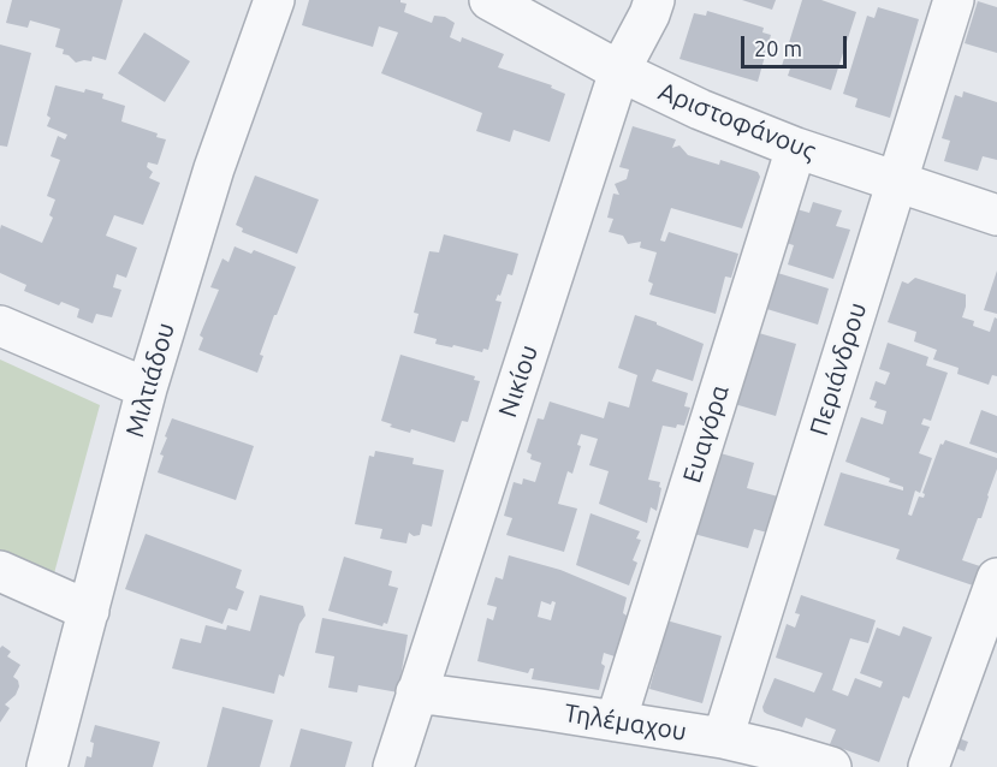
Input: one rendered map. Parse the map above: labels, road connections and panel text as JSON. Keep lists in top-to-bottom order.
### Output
{
  "streets": {
    "street": [
      "Αριστοφάνους",
      "Περιάνδρου",
      "Μιλτιάδου",
      "Νικίου",
      "Ευαγόρα",
      "Τηλέμαχου"
    ]
  },
  "crossings": [
    ["Αριστοφάνους", "Περιάνδρου"],
    ["Αριστοφάνους", "Νικίου"],
    ["Αριστοφάνους", "Ευαγόρα"],
    ["Περιάνδρου", "Τηλέμαχου"],
    ["Νικίου", "Τηλέμαχου"],
    ["Ευαγόρα", "Τηλέμαχου"]
  ],
  "scale_bar": "20 m"
}
